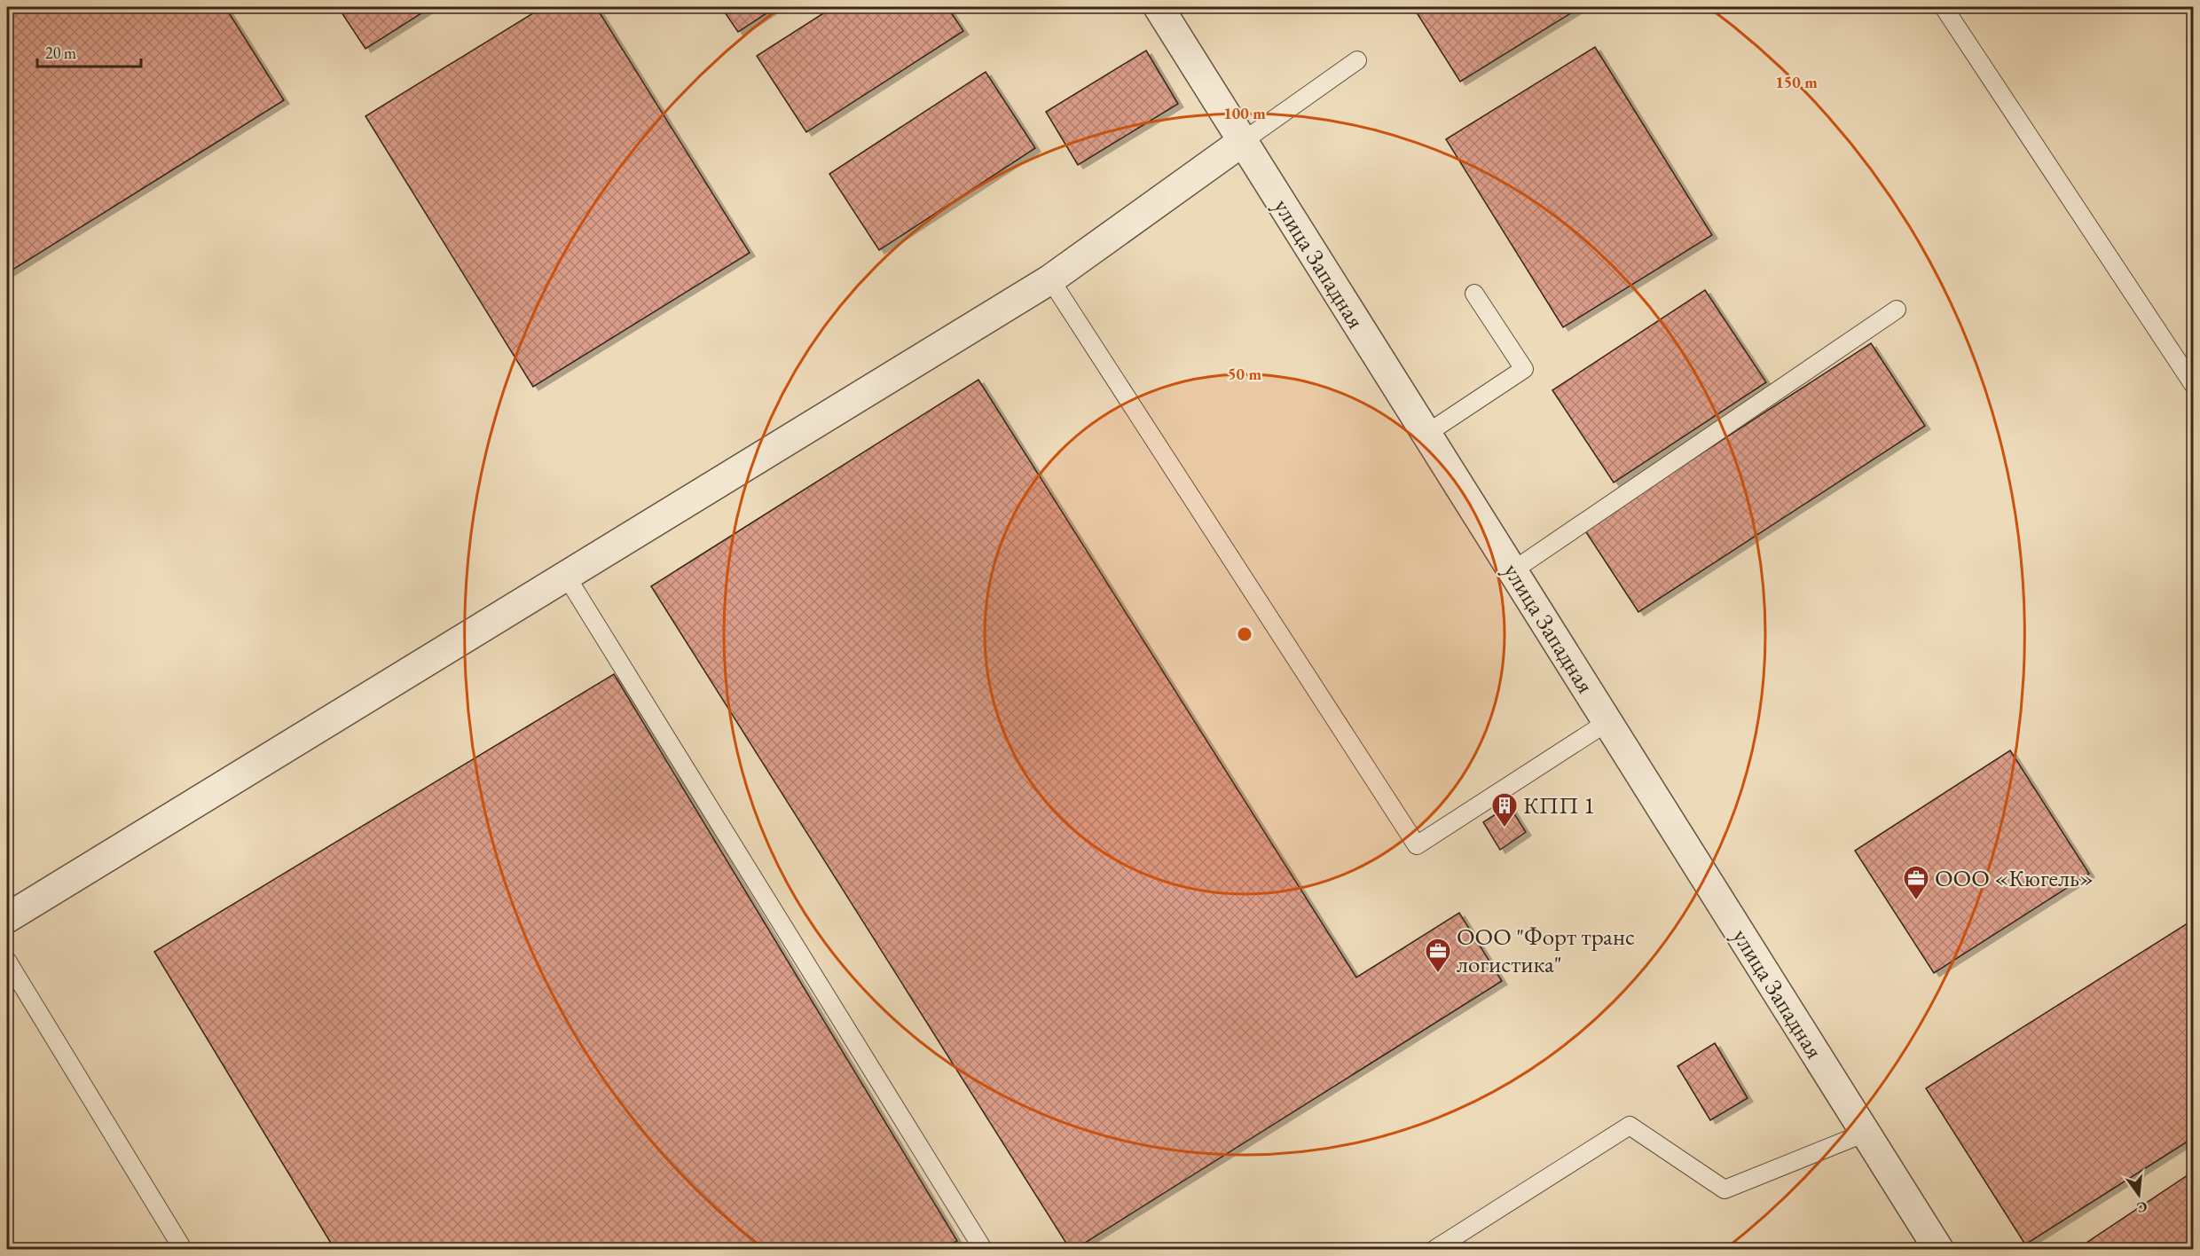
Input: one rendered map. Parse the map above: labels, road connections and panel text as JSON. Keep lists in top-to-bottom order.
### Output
{
  "streets": {
    "street": ["улица Западная"]
  },
  "places": {
    "building": ["КПП 1"],
    "office": ["ООО «Кюгель»", "ООО \"Форт транс логистика\""]
  },
  "scale_bar": "20 m",
  "north": "bottom",
  "rings": ["150 m", "100 m", "50 m"]
}
